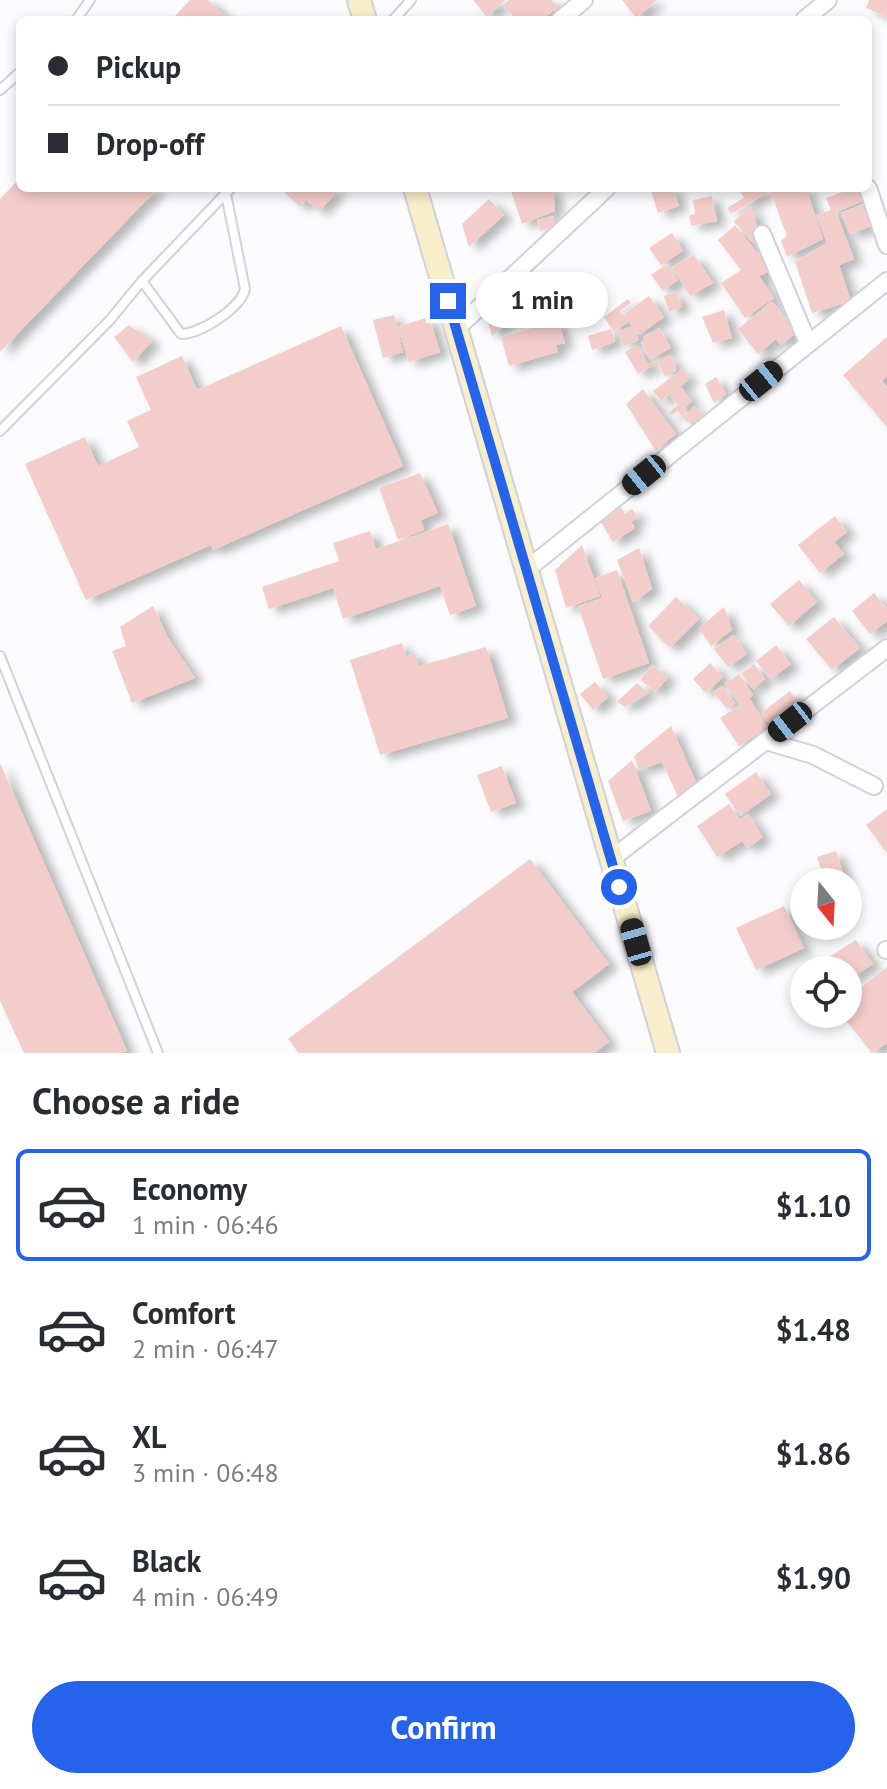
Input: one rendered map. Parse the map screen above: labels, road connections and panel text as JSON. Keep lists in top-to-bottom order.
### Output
{
  "north": "bottom",
  "page": {
    "banner": ["Pickup", "Drop-off"],
    "bubble": "1 min",
    "heading": "Choose a ride",
    "list": [
      {
        "name": "Economy",
        "note": "1 min · 06:46",
        "value": "$1.10"
      },
      {
        "name": "Comfort",
        "note": "2 min · 06:47",
        "value": "$1.48"
      },
      {
        "name": "XL",
        "note": "3 min · 06:48",
        "value": "$1.86"
      },
      {
        "name": "Black",
        "note": "4 min · 06:49",
        "value": "$1.90"
      }
    ],
    "buttons": "Confirm"
  }
}
